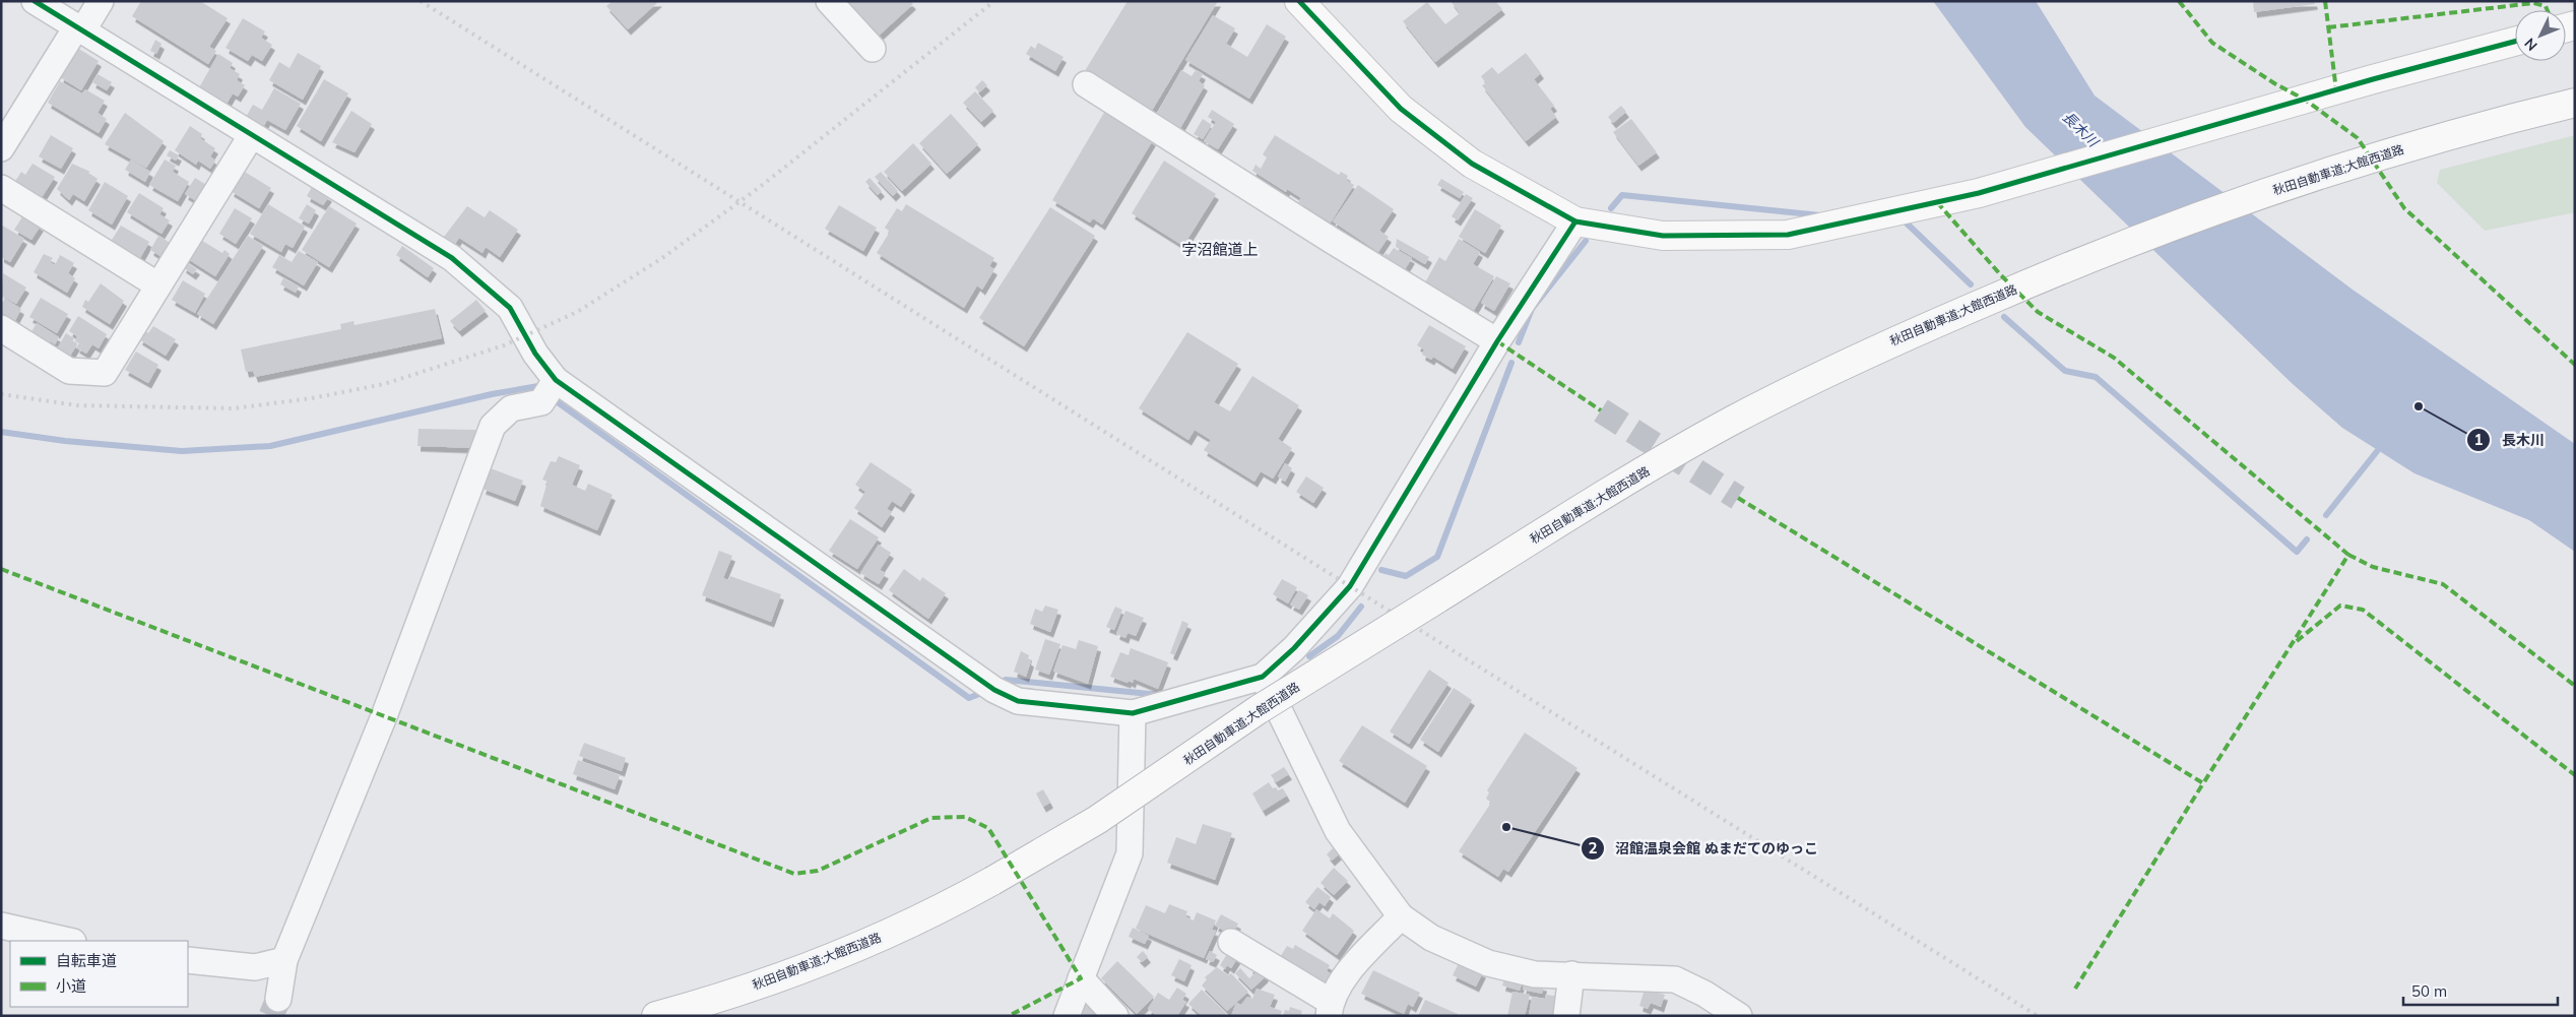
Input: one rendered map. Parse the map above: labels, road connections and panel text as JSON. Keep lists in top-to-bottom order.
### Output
{
  "streets": {
    "main road": ["秋田自動車道;大館西道路"]
  },
  "districts": ["字沼館道上"],
  "water": ["長木川"],
  "places": ["長木川", "沼館温泉会館 ぬまだてのゆっこ"],
  "legend": ["自転車道", "小道"],
  "scale_bar": "50 m",
  "north": "bottom left"
}
